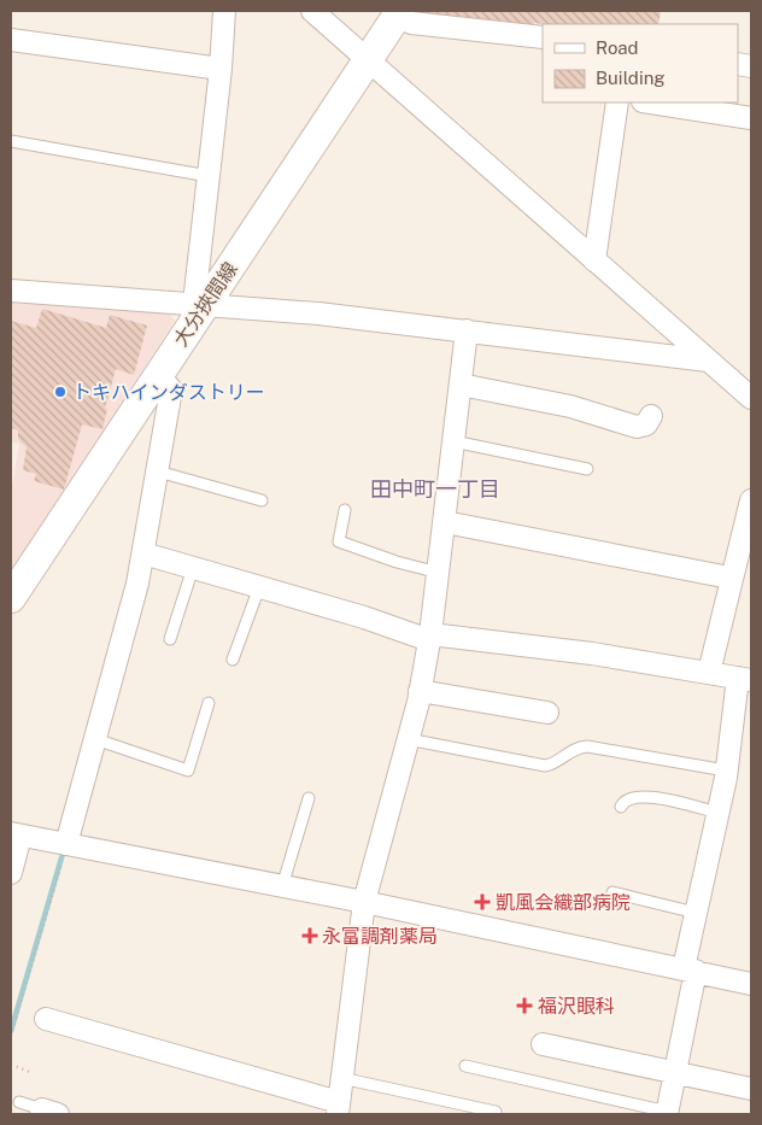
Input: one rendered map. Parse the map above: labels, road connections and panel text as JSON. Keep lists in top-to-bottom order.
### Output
{
  "streets": {
    "main road": ["大分挾間線"]
  },
  "districts": ["田中町一丁目"],
  "places": {
    "other": ["トキハインダストリー"],
    "health": ["凱風会織部病院", "永富調剤薬局", "福沢眼科"]
  },
  "legend": ["Road", "Building"]
}
